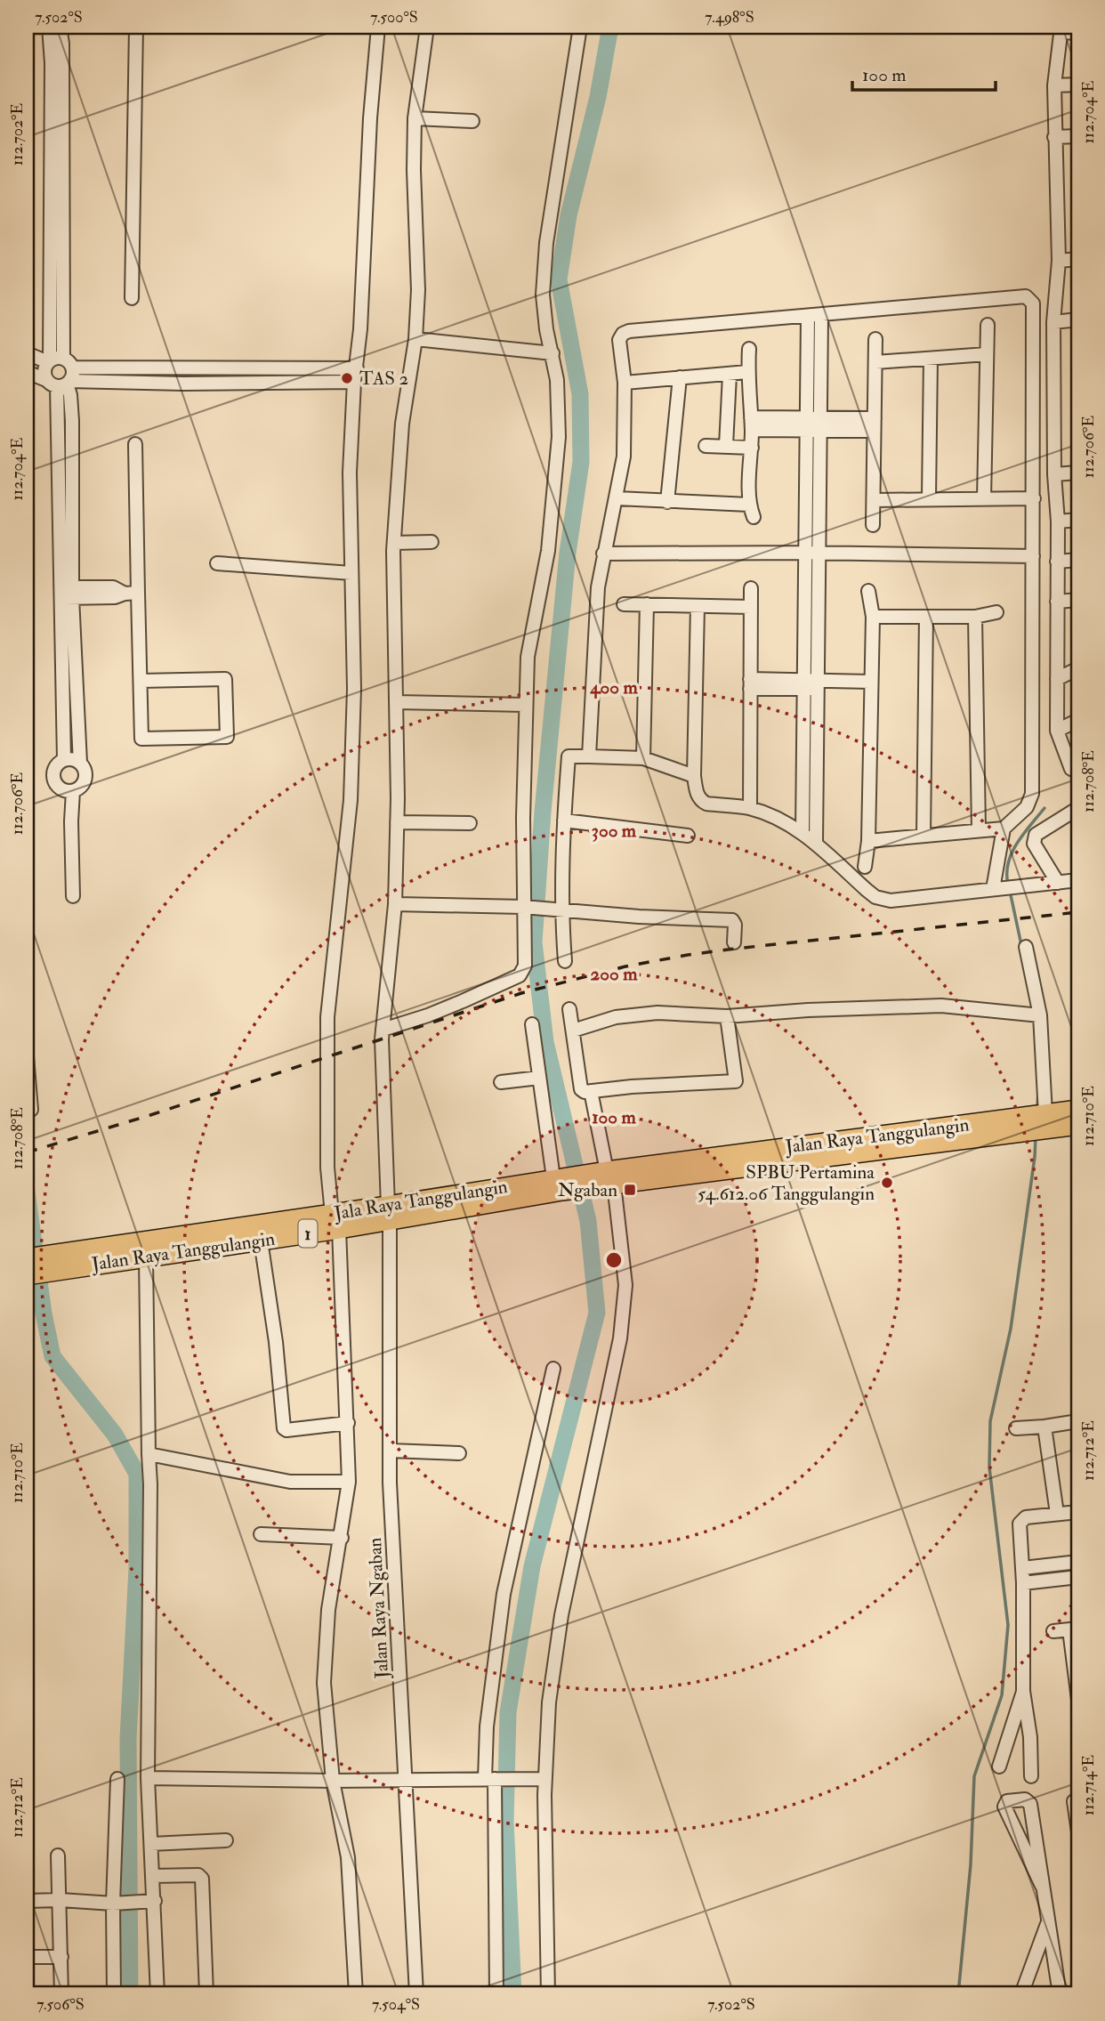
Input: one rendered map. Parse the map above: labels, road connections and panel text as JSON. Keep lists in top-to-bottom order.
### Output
{
  "streets": {
    "highway": ["Jalan Raya Tanggulangin", "Jala Raya Tanggulangin", "1"],
    "street": ["Jalan Raya Ngaban"]
  },
  "crossings": [
    ["Jalan Raya Tanggulangin", "Jala Raya Tanggulangin"],
    ["Jalan Raya Tanggulangin", "1"],
    ["Jala Raya Tanggulangin", "1"],
    ["Jala Raya Tanggulangin", "Jalan Raya Ngaban"]
  ],
  "places": {
    "other": ["TAS 2", "SPBU Pertamina 54.612.06 Tanggulangin"],
    "transit": ["Ngaban"]
  },
  "scale_bar": "100 m",
  "coordinates": [
    "7.502°S",
    "7.500°S",
    "7.498°S",
    "112.704°E",
    "112.702°E",
    "112.706°E",
    "112.708°E",
    "112.710°E",
    "112.712°E",
    "112.714°E",
    "7.506°S",
    "7.504°S"
  ],
  "rings": [
    "400 m",
    "300 m",
    "200 m",
    "100 m"
  ]
}
